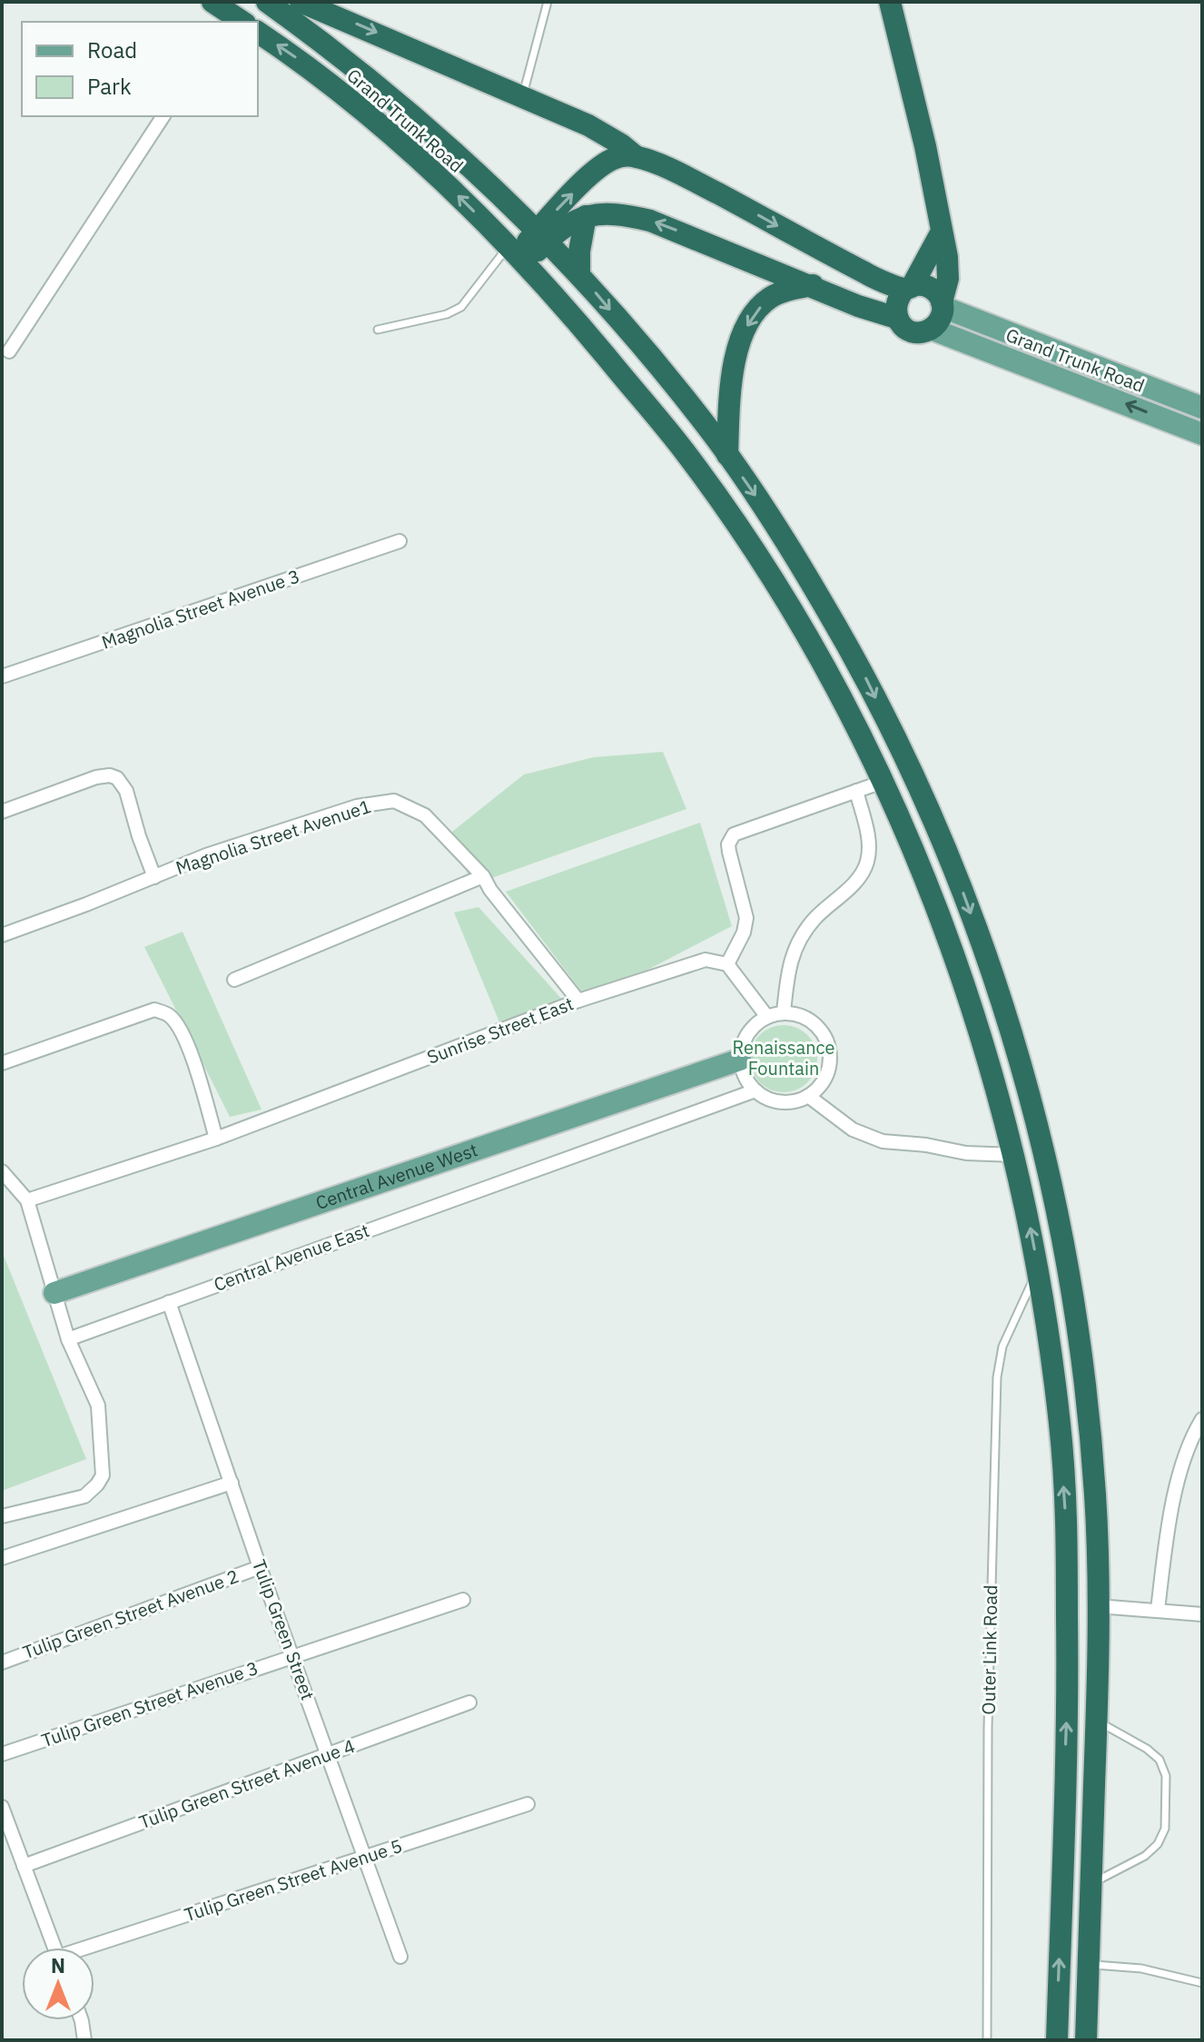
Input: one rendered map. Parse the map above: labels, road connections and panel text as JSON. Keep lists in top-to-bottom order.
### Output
{
  "streets": {
    "highway": ["Grand Trunk Road"],
    "main road": ["Central Avenue West"],
    "street": [
      "Magnolia Street Avenue 3",
      "Magnolia Street Avenue1",
      "Sunrise Street East",
      "Central Avenue East",
      "Tulip Green Street Avenue 2",
      "Tulip Green Street",
      "Tulip Green Street Avenue 3",
      "Tulip Green Street Avenue 4",
      "Tulip Green Street Avenue 5"
    ],
    "lane": ["Outer Link Road"]
  },
  "crossings": [
    ["Grand Trunk Road", "Outer Link Road"],
    ["Magnolia Street Avenue1", "Sunrise Street East"],
    ["Central Avenue West", "Central Avenue East"],
    ["Central Avenue East", "Tulip Green Street"],
    ["Tulip Green Street Avenue 2", "Tulip Green Street"],
    ["Tulip Green Street", "Tulip Green Street Avenue 3"],
    ["Tulip Green Street", "Tulip Green Street Avenue 4"],
    ["Tulip Green Street", "Tulip Green Street Avenue 5"]
  ],
  "parks": ["Renaissance Fountain"],
  "legend": ["Road", "Park"],
  "north": "top"
}
